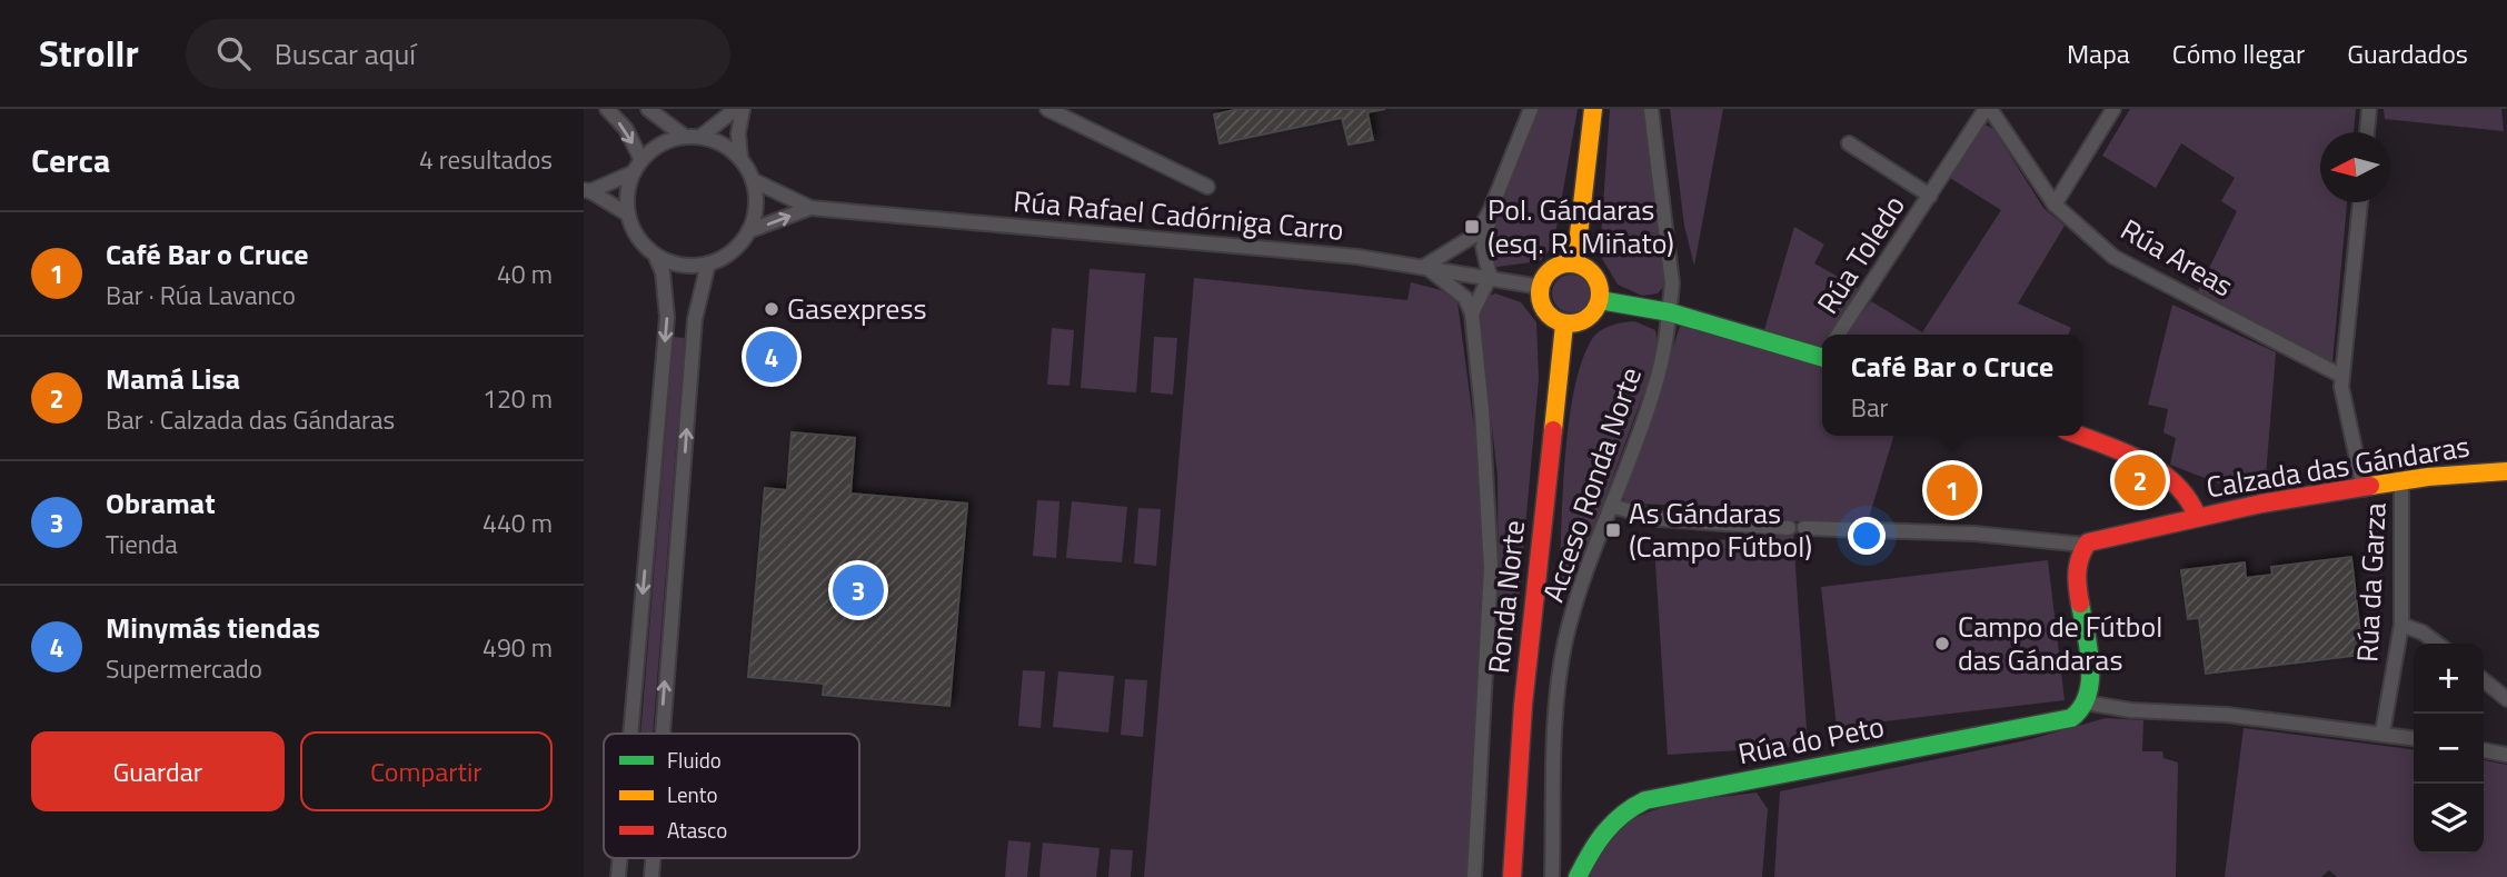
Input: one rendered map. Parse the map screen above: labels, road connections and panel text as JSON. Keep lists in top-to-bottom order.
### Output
{
  "streets": {
    "main road": ["Calzada das Gándaras", "Ronda Norte", "Rúa do Peto"],
    "street": [
      "Rúa Rafael Cadórniga Carro",
      "Rúa Toledo",
      "Rúa Areas",
      "Acceso Ronda Norte",
      "Rúa da Garza"
    ]
  },
  "crossings": [
    ["Rúa Rafael Cadórniga Carro", "Ronda Norte"],
    ["Rúa Toledo", "Rúa Areas"],
    ["Calzada das Gándaras", "Rúa da Garza"]
  ],
  "places": {
    "transit": ["Pol. Gándaras (esq. R. Miñato)", "As Gándaras (Campo Fútbol)"],
    "other": ["Gasexpress", "Campo de Fútbol das Gándaras"]
  },
  "legend": ["Fluido", "Lento", "Atasco"],
  "north": "left",
  "page": {
    "header": "Strollr",
    "search": "Buscar aquí",
    "nav": ["Mapa", "Cómo llegar", "Guardados"],
    "heading": ["Cerca", "4 resultados"],
    "list": [
      {
        "mark": "1",
        "name": "Café Bar o Cruce",
        "note": "Bar · Rúa Lavanco",
        "value": "40 m"
      },
      {
        "mark": "2",
        "name": "Mamá Lisa",
        "note": "Bar · Calzada das Gándaras",
        "value": "120 m"
      },
      {
        "mark": "3",
        "name": "Obramat",
        "note": "Tienda",
        "value": "440 m"
      },
      {
        "mark": "4",
        "name": "Minymás tiendas",
        "note": "Supermercado",
        "value": "490 m"
      }
    ],
    "pins": [
      "4",
      "2",
      "1",
      "3"
    ],
    "popup": ["Café Bar o Cruce", "Bar"],
    "map_buttons": ["+", "−"],
    "buttons": ["Guardar", "Compartir"]
  }
}
